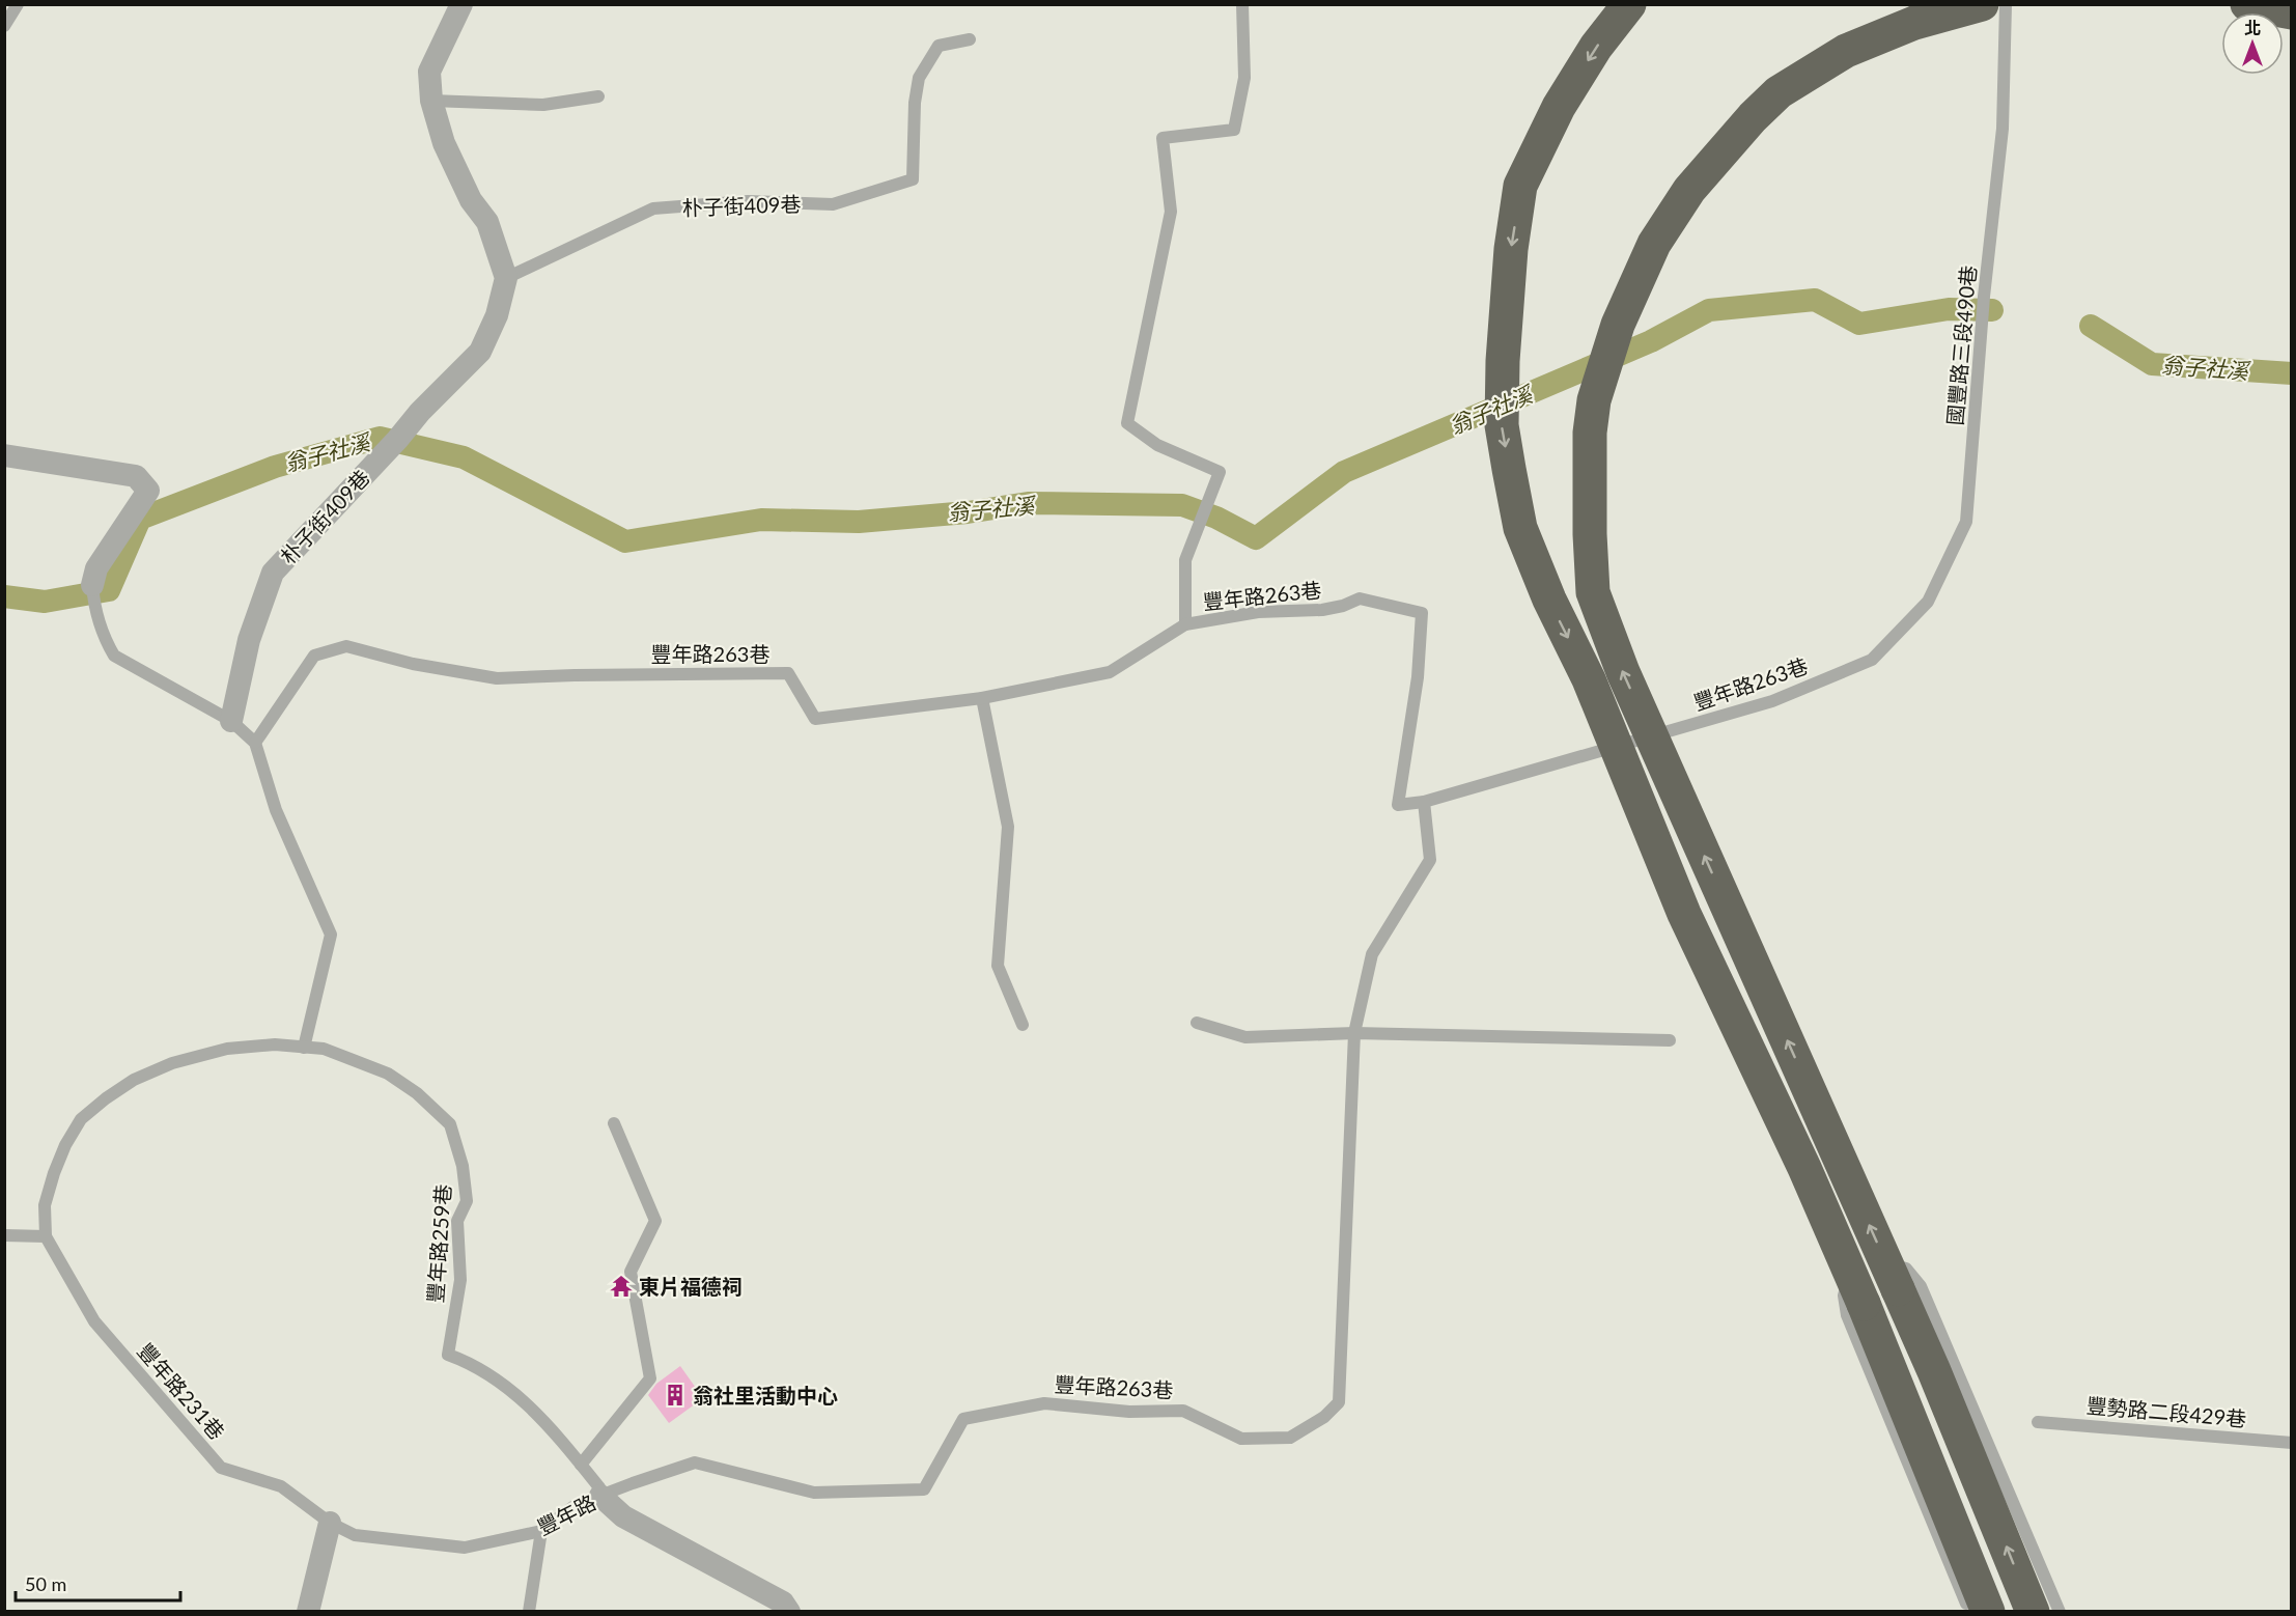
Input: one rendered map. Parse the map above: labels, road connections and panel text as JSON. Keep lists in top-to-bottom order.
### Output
{
  "streets": {
    "street": ["朴子街409巷", "豐年路"],
    "lane": [
      "國豐路三段490巷",
      "豐年路263巷",
      "豐年路259巷",
      "豐年路231巷",
      "豐勢路二段429巷"
    ]
  },
  "crossings": [
    ["國豐路三段490巷", "豐年路263巷"],
    ["豐年路263巷", "豐年路259巷"],
    ["豐年路263巷", "豐年路"],
    ["豐年路259巷", "豐年路231巷"],
    ["豐年路259巷", "豐年路"],
    ["豐年路231巷", "豐年路"]
  ],
  "water": ["翁子社溪"],
  "places": {
    "temple": ["東片福德祠"],
    "building": ["翁社里活動中心"]
  },
  "scale_bar": "50 m",
  "north": "top"
}
